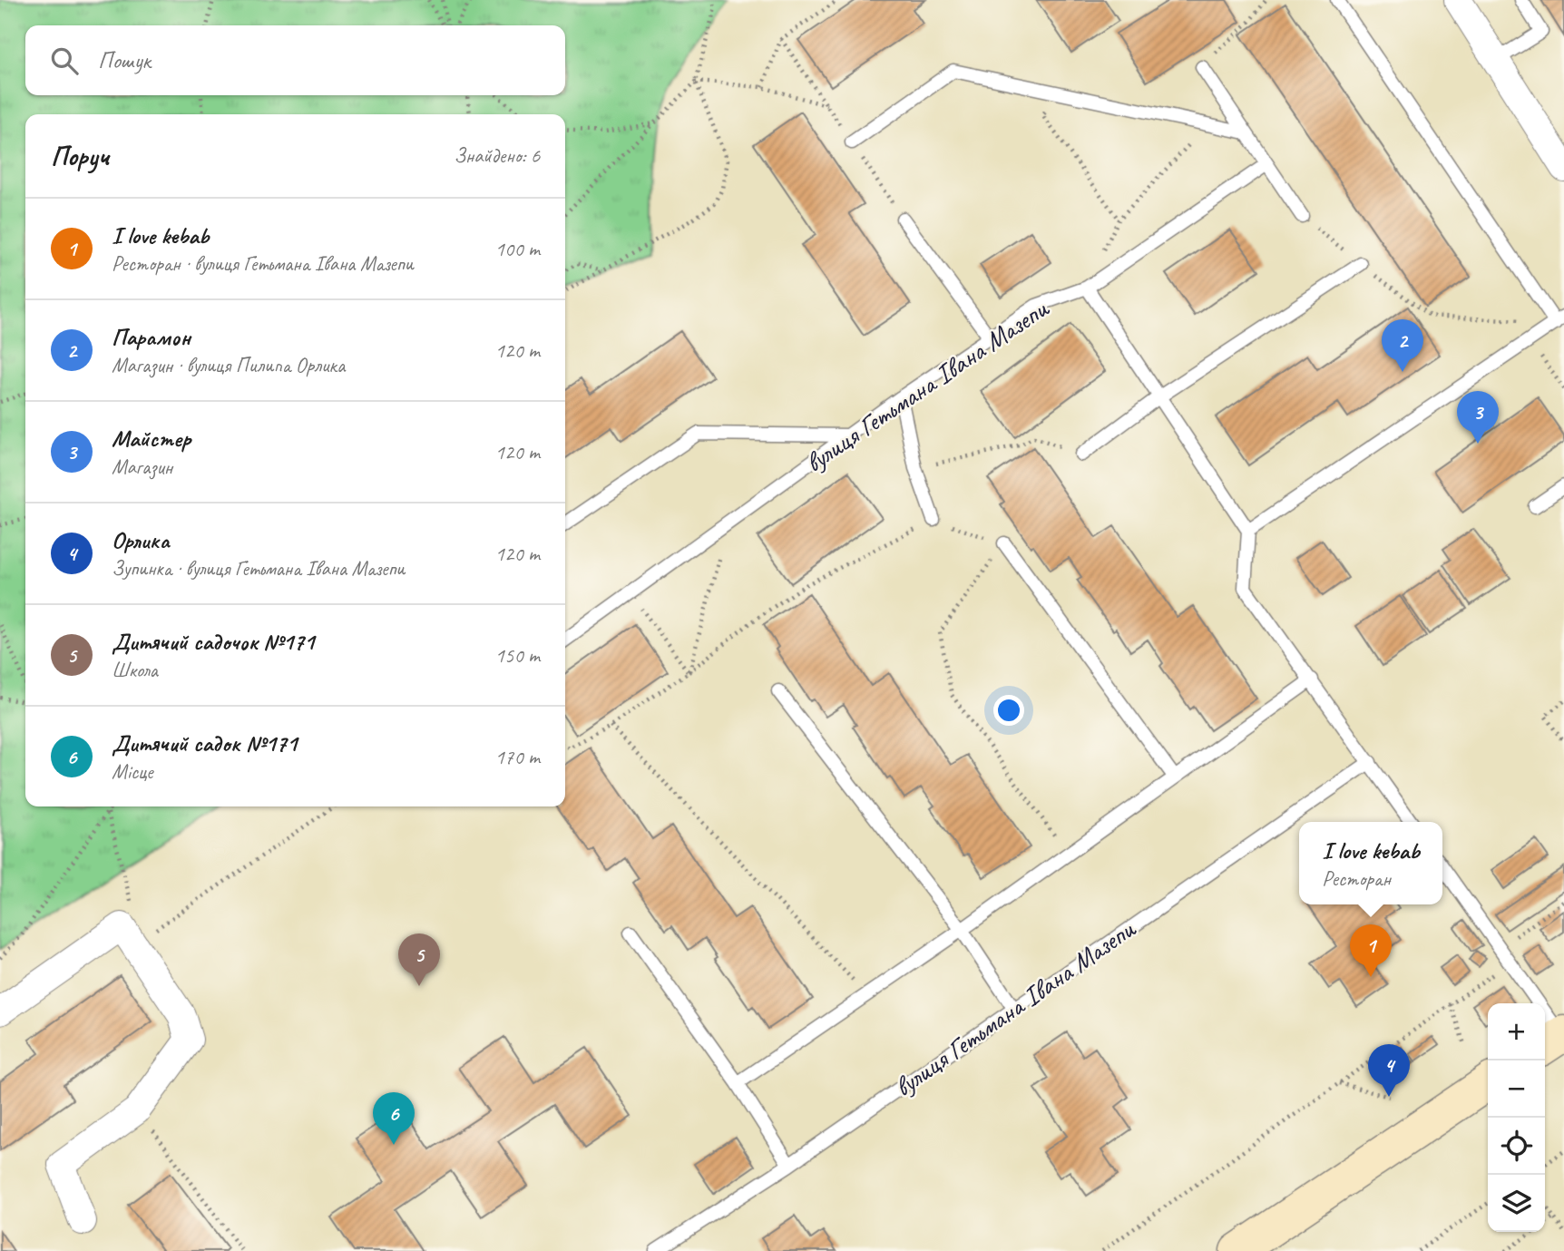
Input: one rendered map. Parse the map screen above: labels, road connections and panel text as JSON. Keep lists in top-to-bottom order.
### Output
{
  "streets": {
    "lane": ["вулиця Гетьмана Івана Мазепи"]
  },
  "page": {
    "search": "Пошук",
    "heading": ["Поруч", "Знайдено: 6"],
    "list": [
      {
        "mark": "1",
        "name": "I love kebab",
        "note": "Ресторан · вулиця Гетьмана Івана Мазепи",
        "value": "100 m"
      },
      {
        "mark": "2",
        "name": "Парамон",
        "note": "Магазин · вулиця Пилипа Орлика",
        "value": "120 m"
      },
      {
        "mark": "3",
        "name": "Майстер",
        "note": "Магазин",
        "value": "120 m"
      },
      {
        "mark": "4",
        "name": "Орлика",
        "note": "Зупинка · вулиця Гетьмана Івана Мазепи",
        "value": "120 m"
      },
      {
        "mark": "5",
        "name": "Дитячий садочок №171",
        "note": "Школа",
        "value": "150 m"
      },
      {
        "mark": "6",
        "name": "Дитячий садок №171",
        "note": "Місце",
        "value": "170 m"
      }
    ],
    "pins": [
      "2",
      "3",
      "1",
      "5",
      "4",
      "6"
    ],
    "popup": ["I love kebab", "Ресторан"],
    "map_buttons": ["+", "−"]
  }
}
